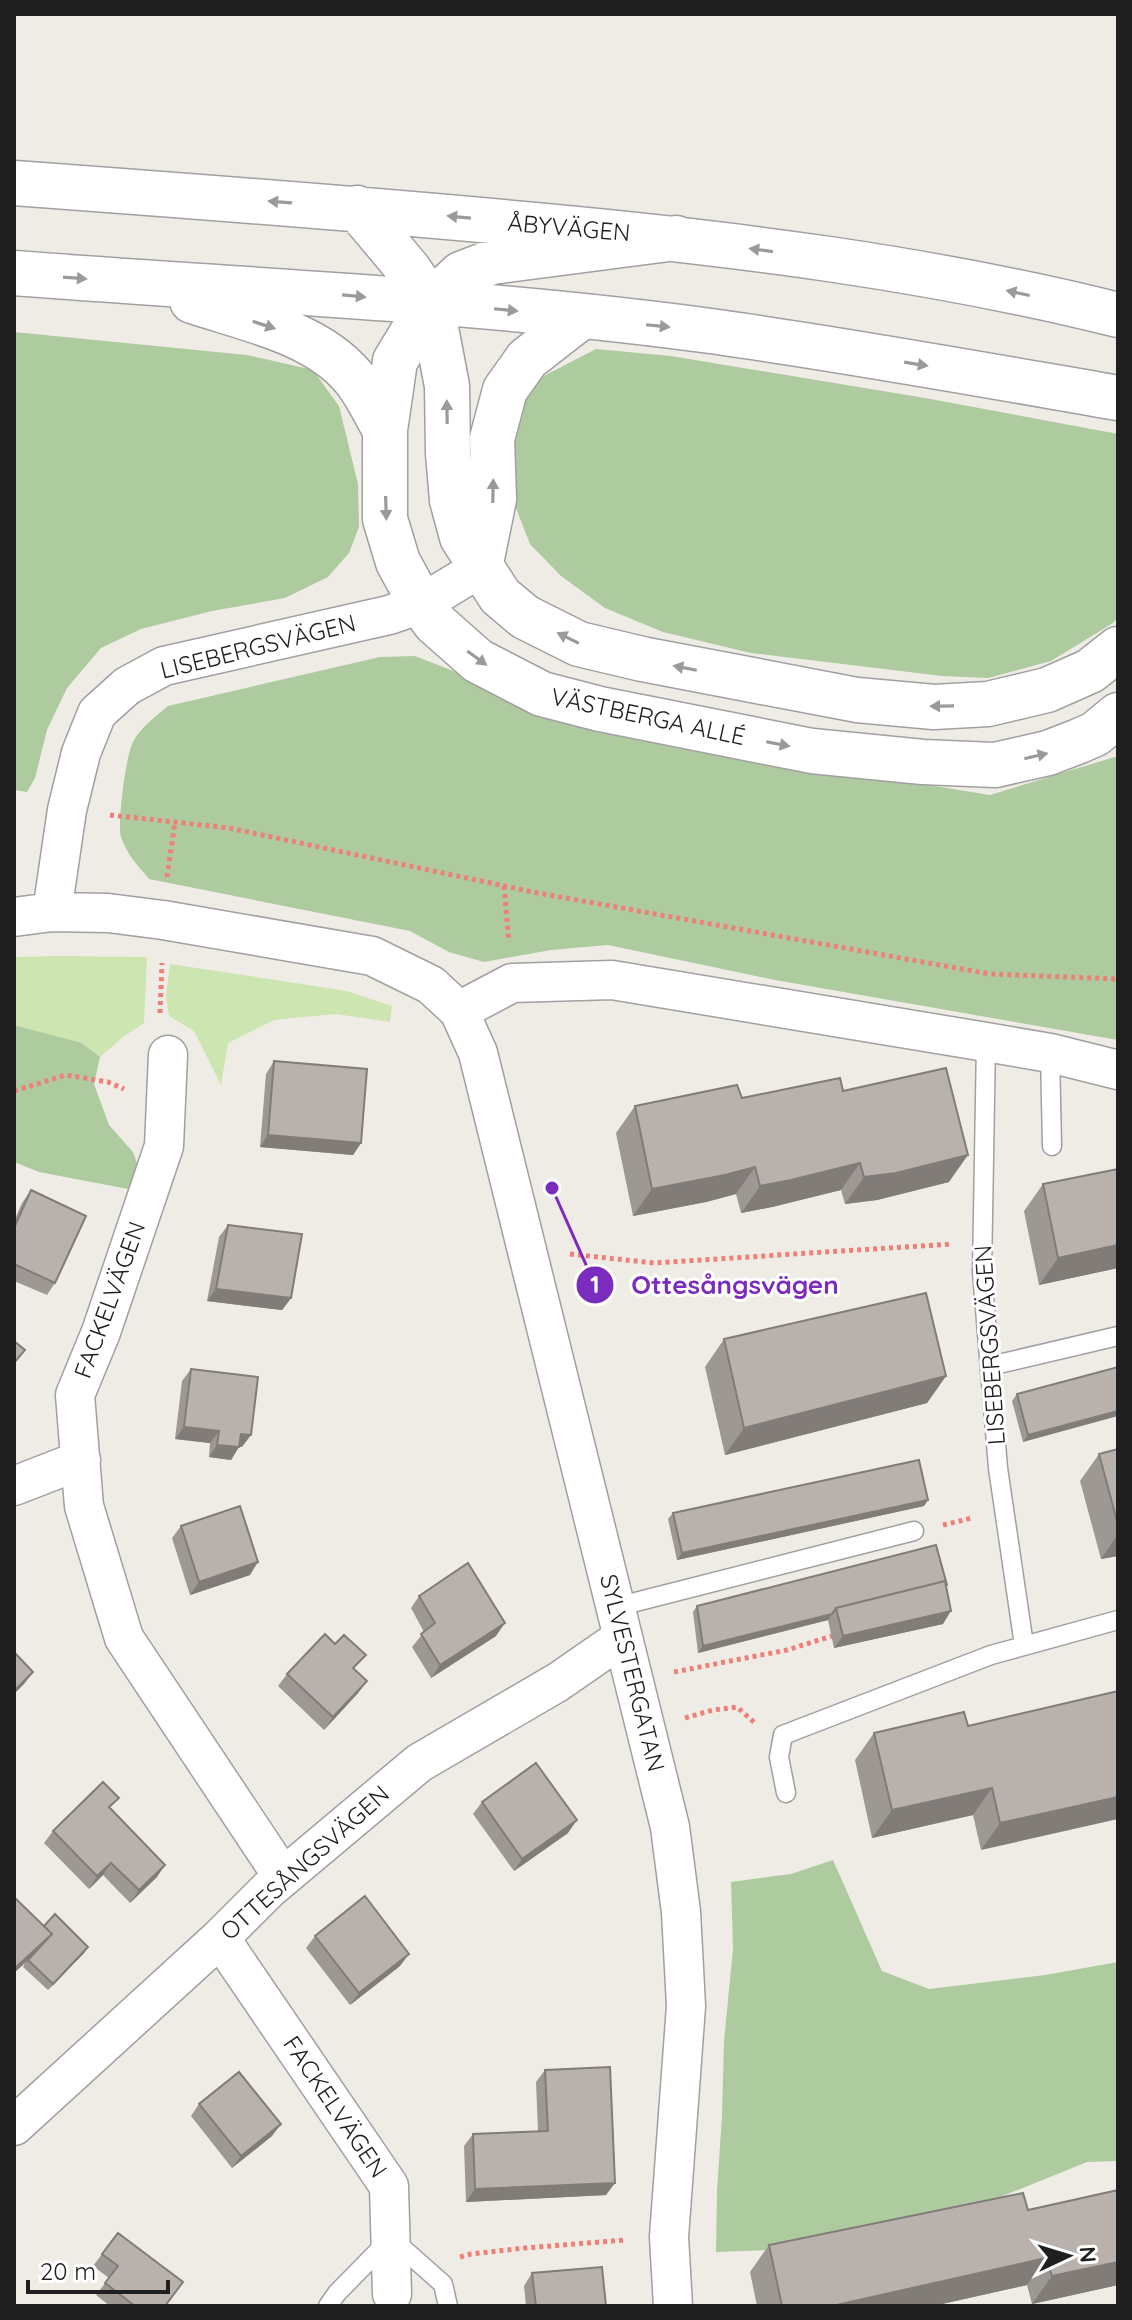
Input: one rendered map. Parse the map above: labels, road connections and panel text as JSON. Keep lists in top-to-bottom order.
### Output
{
  "streets": {
    "street": [
      "ÅBYVÄGEN",
      "LISEBERGSVÄGEN",
      "VÄSTBERGA ALLÉ",
      "FACKELVÄGEN",
      "SYLVESTERGATAN",
      "OTTESÅNGSVÄGEN"
    ]
  },
  "crossings": [
    ["ÅBYVÄGEN", "VÄSTBERGA ALLÉ"],
    ["LISEBERGSVÄGEN", "VÄSTBERGA ALLÉ"],
    ["FACKELVÄGEN", "OTTESÅNGSVÄGEN"],
    ["SYLVESTERGATAN", "OTTESÅNGSVÄGEN"]
  ],
  "places": ["Ottesångsvägen"],
  "scale_bar": "20 m",
  "north": "right"
}
